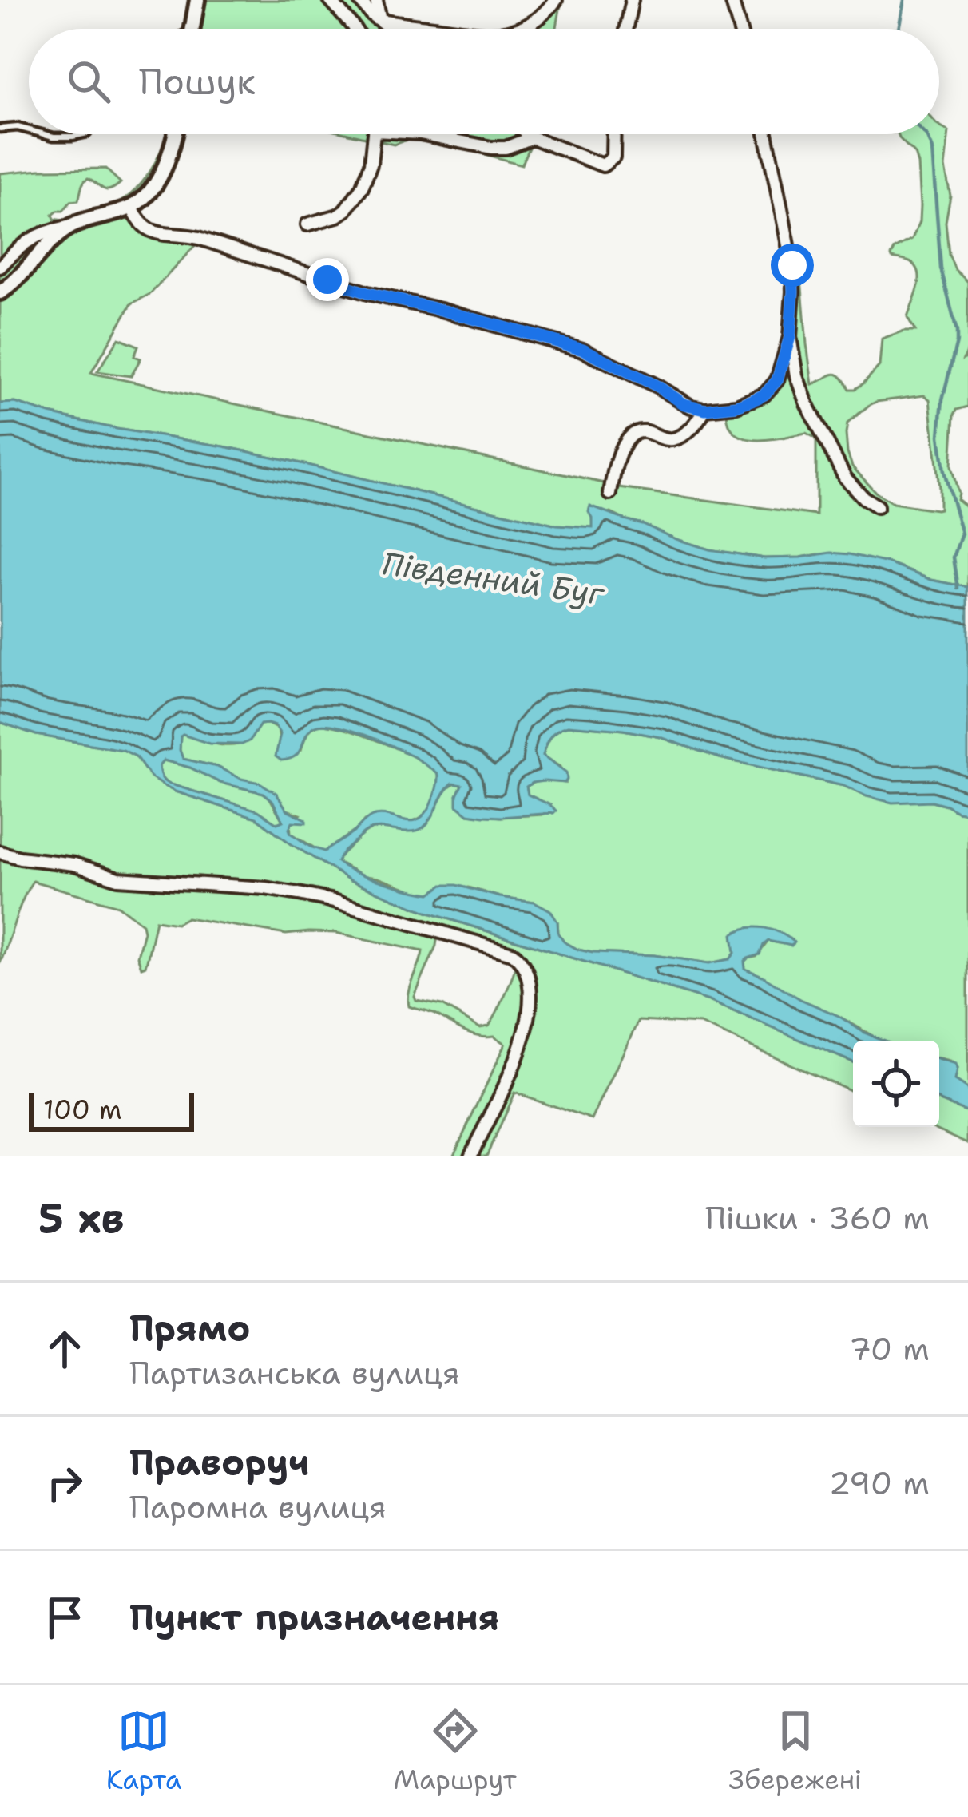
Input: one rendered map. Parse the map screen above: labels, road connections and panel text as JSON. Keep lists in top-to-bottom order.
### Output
{
  "water": ["Південний Буг"],
  "scale_bar": "100 m",
  "page": {
    "search": "Пошук",
    "scale": "100 m",
    "heading": ["5 хв", "Пішки · 360 m"],
    "list": [
      ["Прямо", "Партизанська вулиця", "70 m"],
      ["Праворуч", "Паромна вулиця", "290 m"],
      "Пункт призначення"
    ],
    "nav": ["Карта", "Маршрут", "Збережені"]
  }
}
